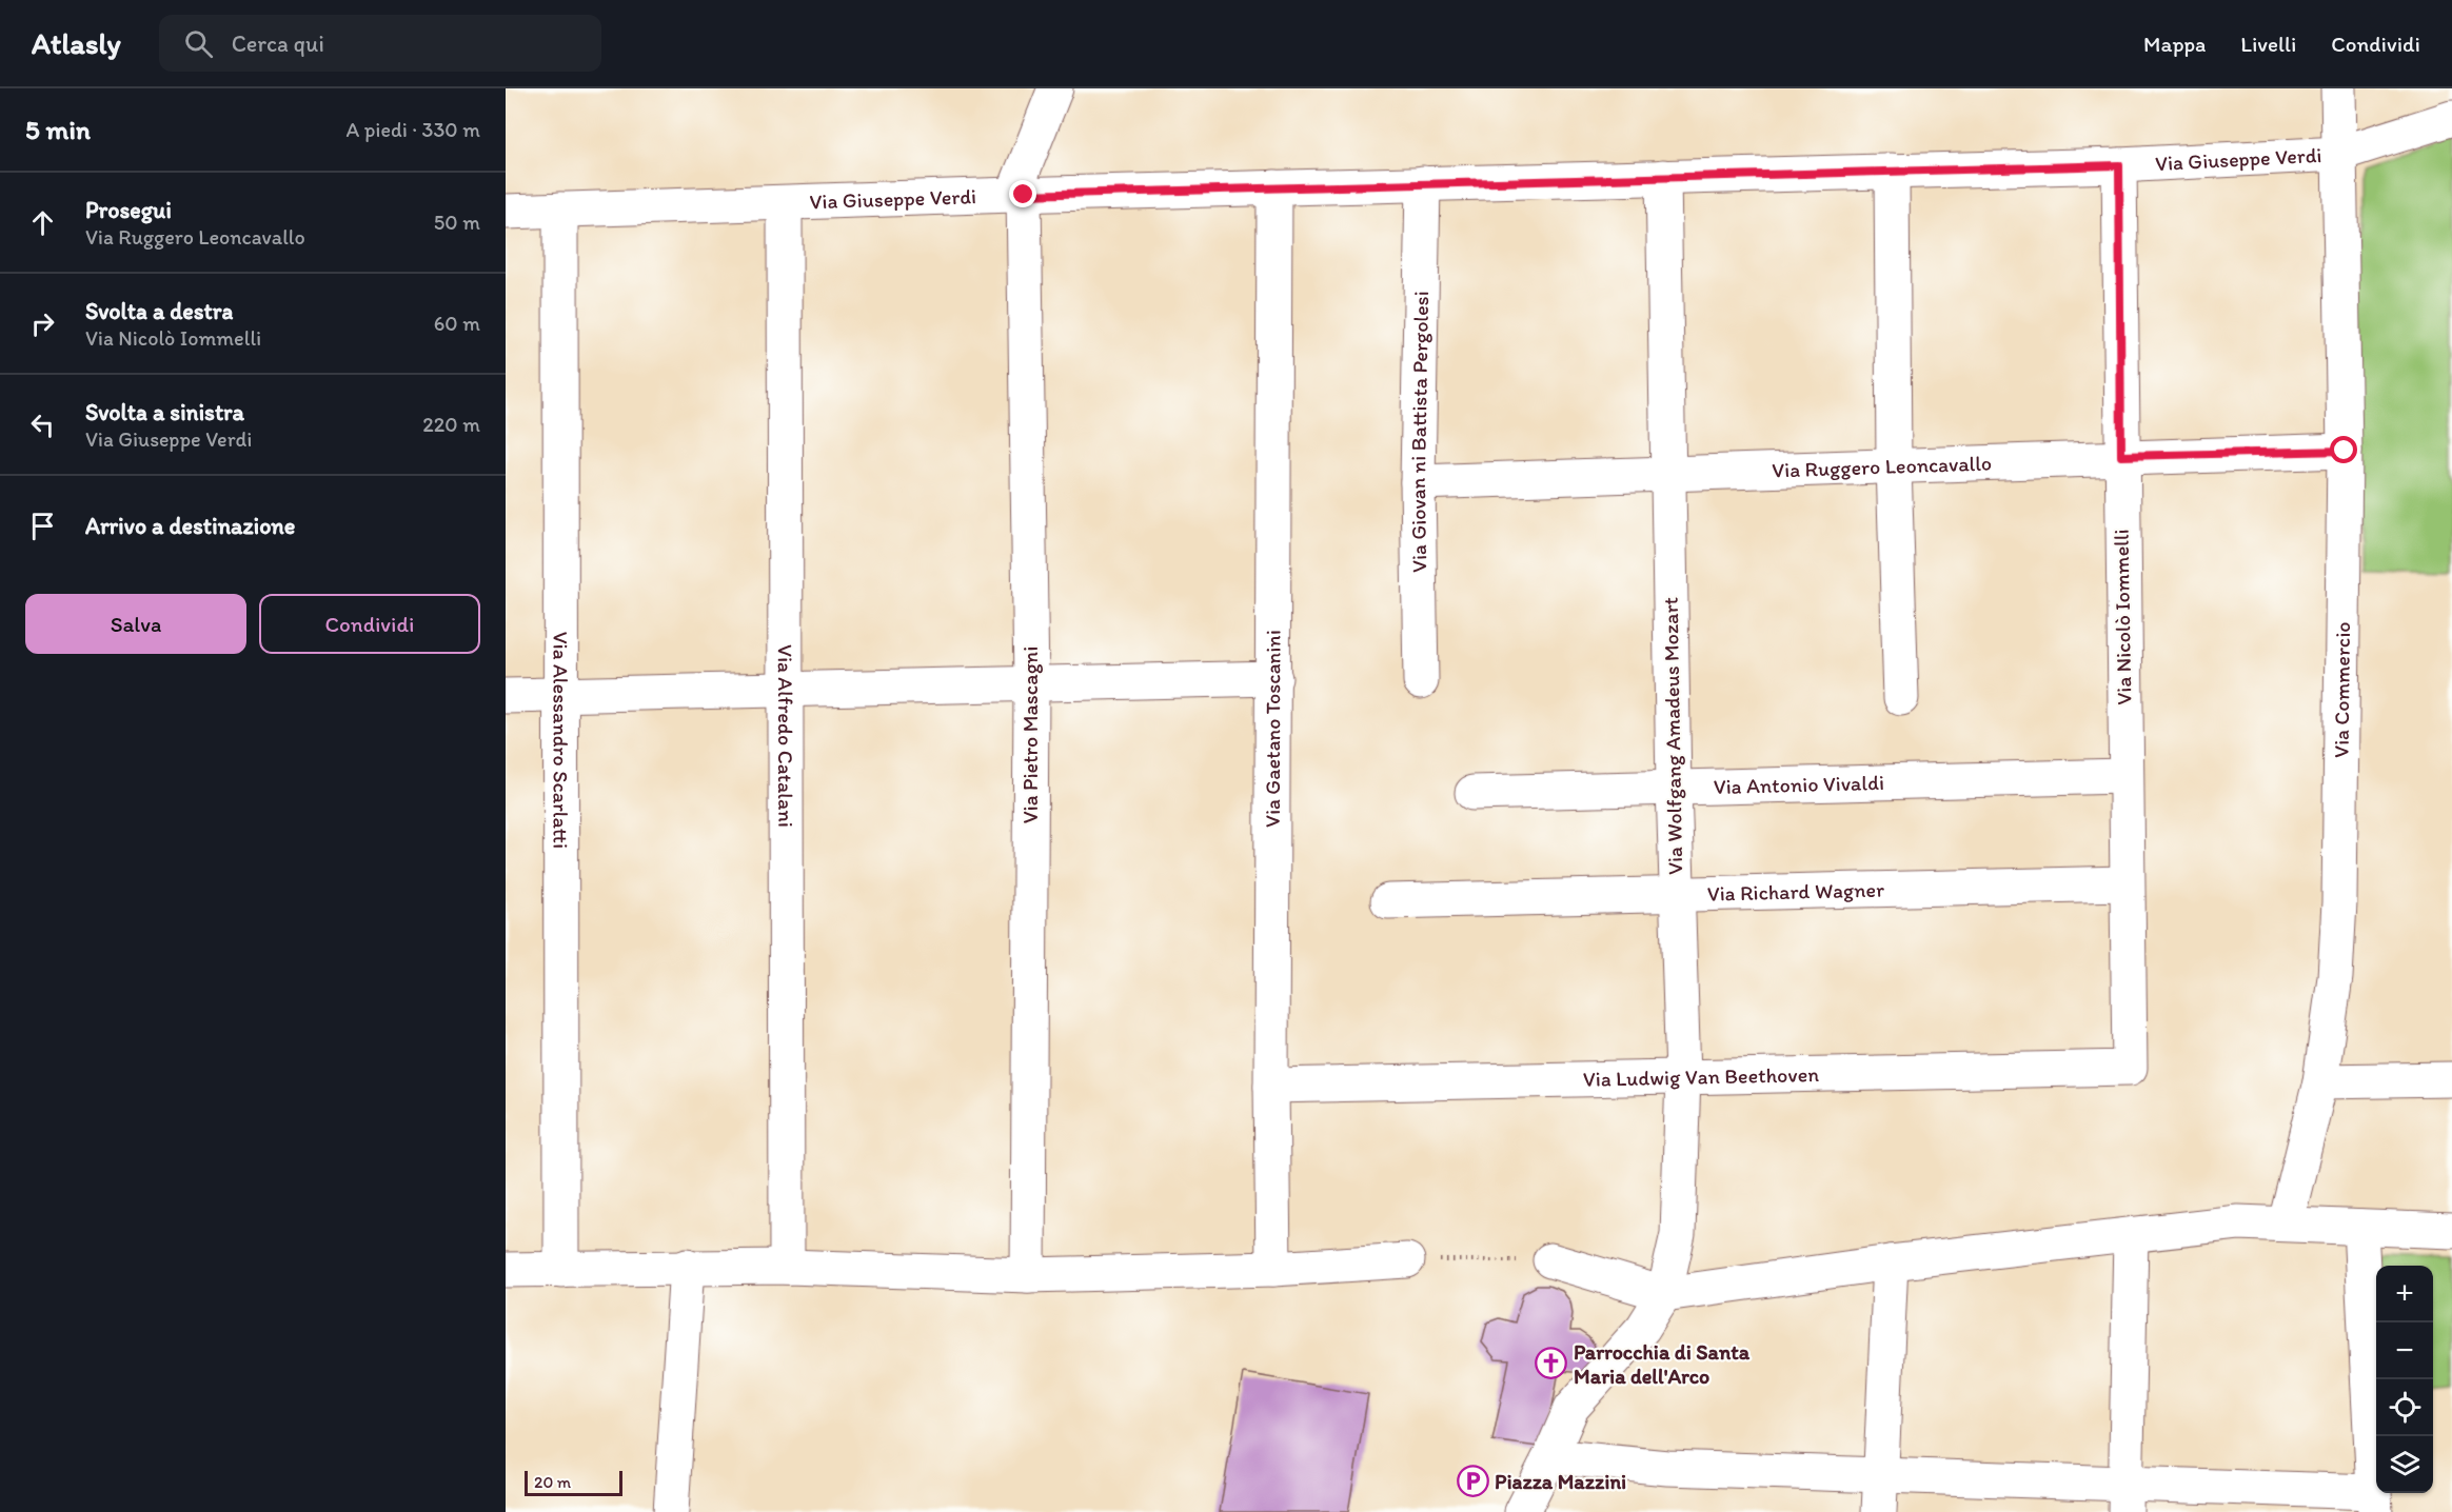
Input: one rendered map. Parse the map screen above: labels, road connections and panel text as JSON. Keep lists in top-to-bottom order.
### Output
{
  "streets": {
    "street": [
      "Via Giuseppe Verdi",
      "Via Giovan ni Battista Pergolesi",
      "Via Ruggero Leoncavallo",
      "Via Nicolò Iommelli",
      "Via Commercio",
      "Via Gaetano Toscanini",
      "Via Alfredo Catalani",
      "Via Pietro Mascagni",
      "Via Wolfgang Amadeus Mozart",
      "Via Alessandro Scarlatti",
      "Via Antonio Vivaldi",
      "Via Richard Wagner",
      "Via Ludwig Van Beethoven"
    ]
  },
  "crossings": [
    ["Via Giuseppe Verdi", "Via Giovan ni Battista Pergolesi"],
    ["Via Giuseppe Verdi", "Via Nicolò Iommelli"],
    ["Via Giuseppe Verdi", "Via Commercio"],
    ["Via Giuseppe Verdi", "Via Gaetano Toscanini"],
    ["Via Giuseppe Verdi", "Via Alfredo Catalani"],
    ["Via Giuseppe Verdi", "Via Pietro Mascagni"],
    ["Via Giuseppe Verdi", "Via Wolfgang Amadeus Mozart"],
    ["Via Giuseppe Verdi", "Via Alessandro Scarlatti"],
    ["Via Giovan ni Battista Pergolesi", "Via Ruggero Leoncavallo"],
    ["Via Ruggero Leoncavallo", "Via Nicolò Iommelli"],
    ["Via Ruggero Leoncavallo", "Via Commercio"],
    ["Via Ruggero Leoncavallo", "Via Wolfgang Amadeus Mozart"],
    ["Via Nicolò Iommelli", "Via Antonio Vivaldi"],
    ["Via Nicolò Iommelli", "Via Richard Wagner"],
    ["Via Nicolò Iommelli", "Via Ludwig Van Beethoven"],
    ["Via Gaetano Toscanini", "Via Ludwig Van Beethoven"],
    ["Via Wolfgang Amadeus Mozart", "Via Antonio Vivaldi"],
    ["Via Wolfgang Amadeus Mozart", "Via Richard Wagner"],
    ["Via Wolfgang Amadeus Mozart", "Via Ludwig Van Beethoven"]
  ],
  "places": {
    "church": ["Parrocchia di Santa Maria dell'Arco"],
    "parking": ["Piazza Mazzini"]
  },
  "scale_bar": "20 m",
  "page": {
    "header": "Atlasly",
    "search": "Cerca qui",
    "nav": ["Mappa", "Livelli", "Condividi"],
    "heading": ["5 min", "A piedi · 330 m"],
    "list": [
      ["Prosegui", "Via Ruggero Leoncavallo", "50 m"],
      ["Svolta a destra", "Via Nicolò Iommelli", "60 m"],
      ["Svolta a sinistra", "Via Giuseppe Verdi", "220 m"],
      "Arrivo a destinazione"
    ],
    "buttons": ["Salva", "Condividi"],
    "map_buttons": ["+", "−"],
    "scale": "20 m"
  }
}
